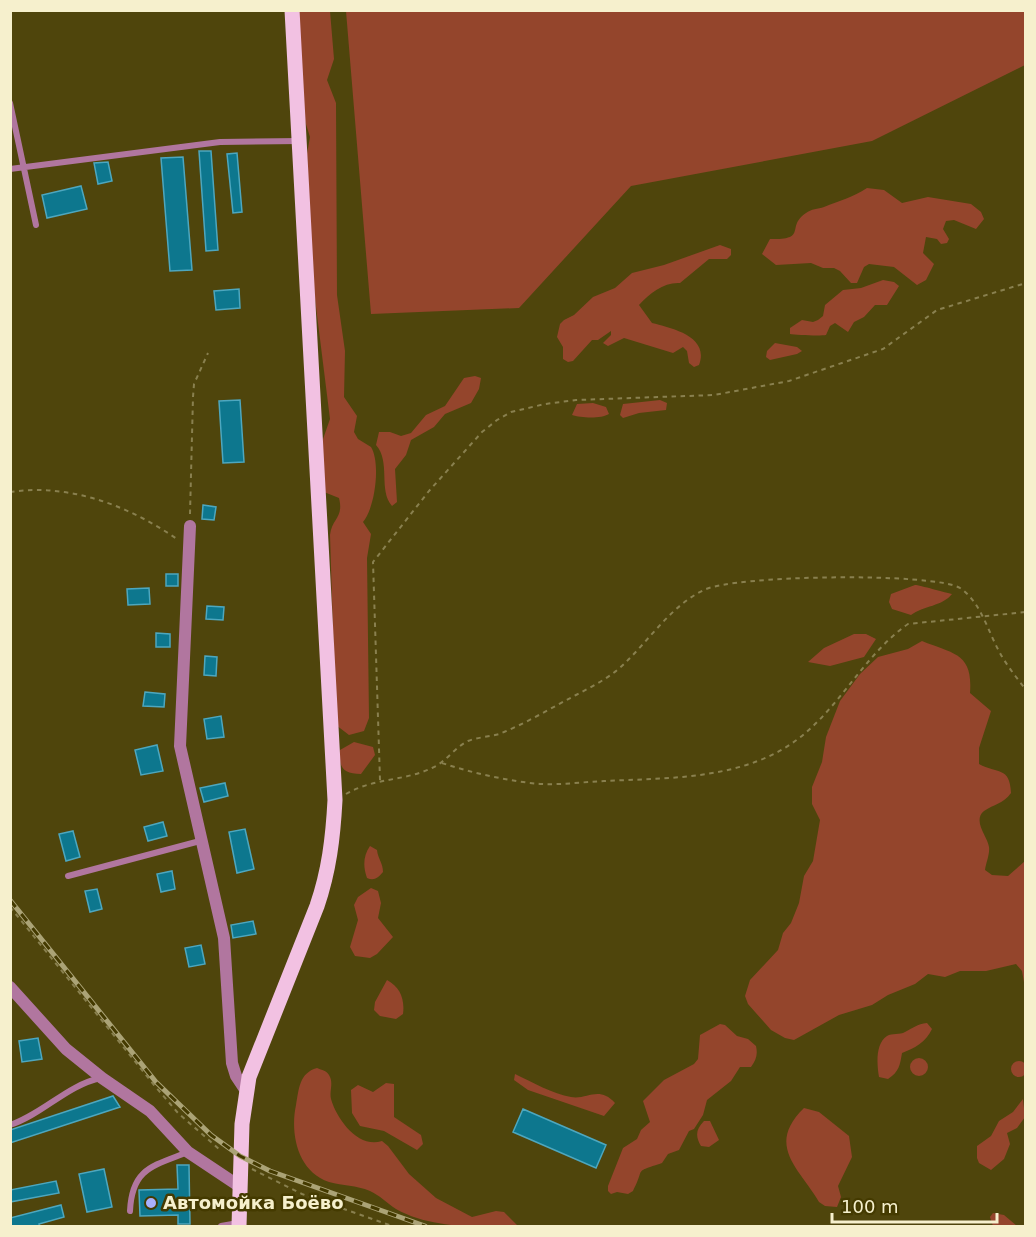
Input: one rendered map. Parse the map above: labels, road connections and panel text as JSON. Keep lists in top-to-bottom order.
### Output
{
  "places": ["Автомойка Боёво"],
  "scale_bar": "100 m"
}
